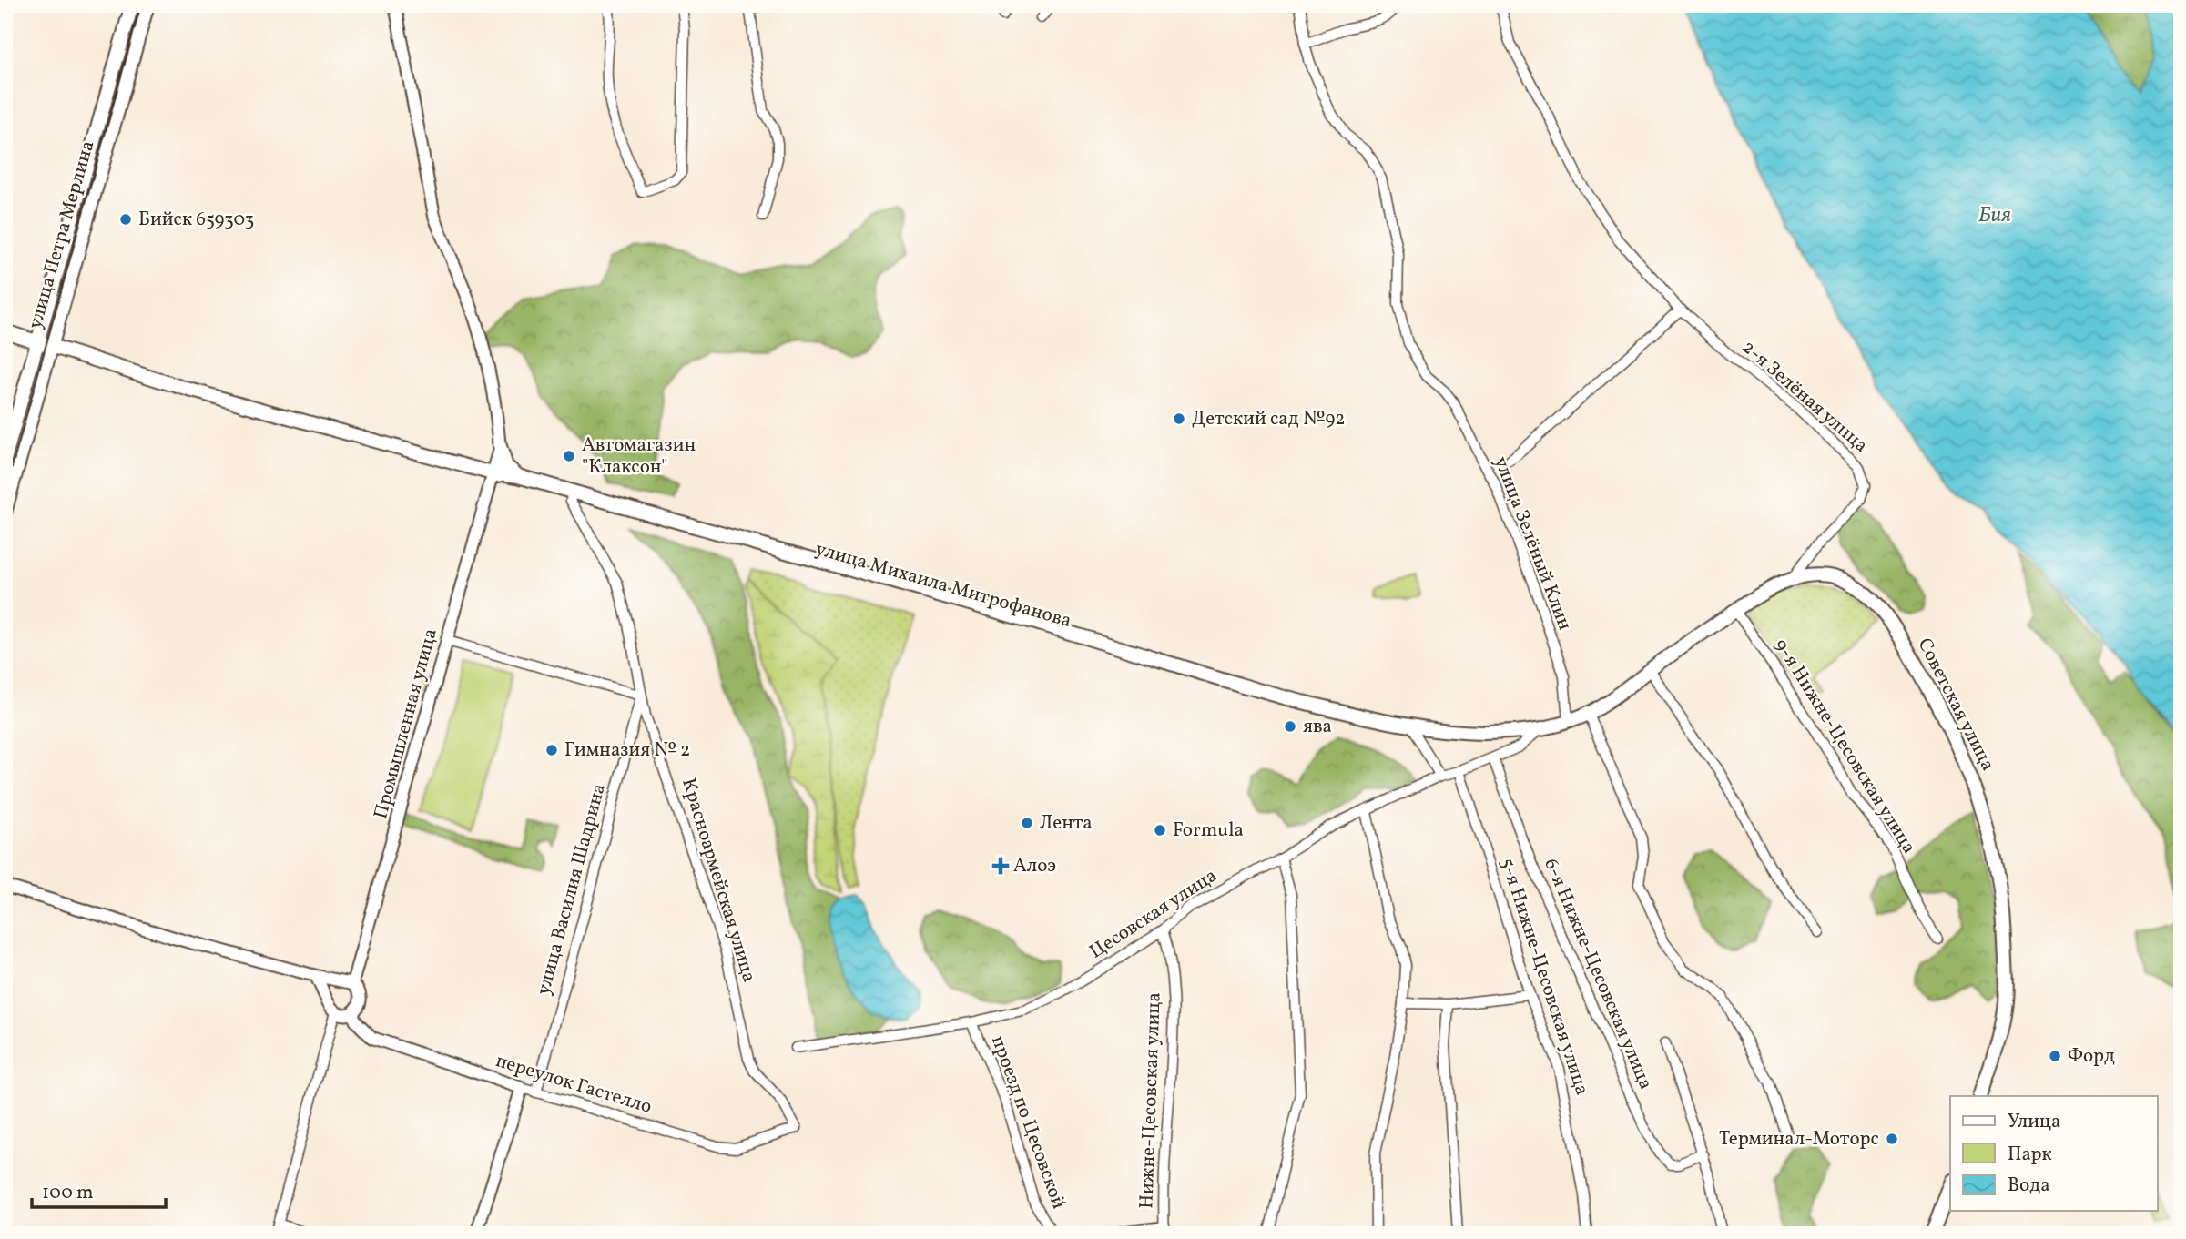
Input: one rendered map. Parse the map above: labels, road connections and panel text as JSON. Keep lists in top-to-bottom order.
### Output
{
  "streets": {
    "main road": ["улица Петра Мерлина", "улица Михаила Митрофанова", "Советская улица"],
    "street": [
      "2-я Зелёная улица",
      "улица Зелёный Клин",
      "Промышленная улица",
      "9-я Нижне-Цесовская улица",
      "Красноармейская улица",
      "улица Василия Шадрина",
      "Цесовская улица",
      "6-я Нижне-Цесовская улица",
      "5-я Нижне-Цесовская улица",
      "переулок Гастелло",
      "Нижне-Цесовская улица",
      "проезд по Цесовской"
    ]
  },
  "crossings": [
    ["улица Петра Мерлина", "улица Михаила Митрофанова"],
    ["2-я Зелёная улица", "Советская улица"],
    ["улица Зелёный Клин", "улица Михаила Митрофанова"],
    ["улица Михаила Митрофанова", "Советская улица"],
    ["улица Михаила Митрофанова", "Промышленная улица"],
    ["улица Михаила Митрофанова", "9-я Нижне-Цесовская улица"],
    ["улица Михаила Митрофанова", "Красноармейская улица"],
    ["улица Михаила Митрофанова", "Цесовская улица"],
    ["Советская улица", "9-я Нижне-Цесовская улица"],
    ["Промышленная улица", "переулок Гастелло"],
    ["Красноармейская улица", "улица Василия Шадрина"],
    ["Красноармейская улица", "переулок Гастелло"],
    ["улица Василия Шадрина", "переулок Гастелло"],
    ["Цесовская улица", "6-я Нижне-Цесовская улица"],
    ["Цесовская улица", "5-я Нижне-Цесовская улица"],
    ["Цесовская улица", "Нижне-Цесовская улица"],
    ["Цесовская улица", "проезд по Цесовской"]
  ],
  "water": ["Бия"],
  "places": {
    "other": [
      "Бийск 659303",
      "Детский сад №92",
      "Автомагазин \"Клаксон\"",
      "ява",
      "Гимназия № 2",
      "Лента",
      "Formula",
      "Форд",
      "Терминал-Моторс"
    ],
    "health": ["Алоэ"]
  },
  "legend": ["Улица", "Парк", "Вода"],
  "scale_bar": "100 m"
}
